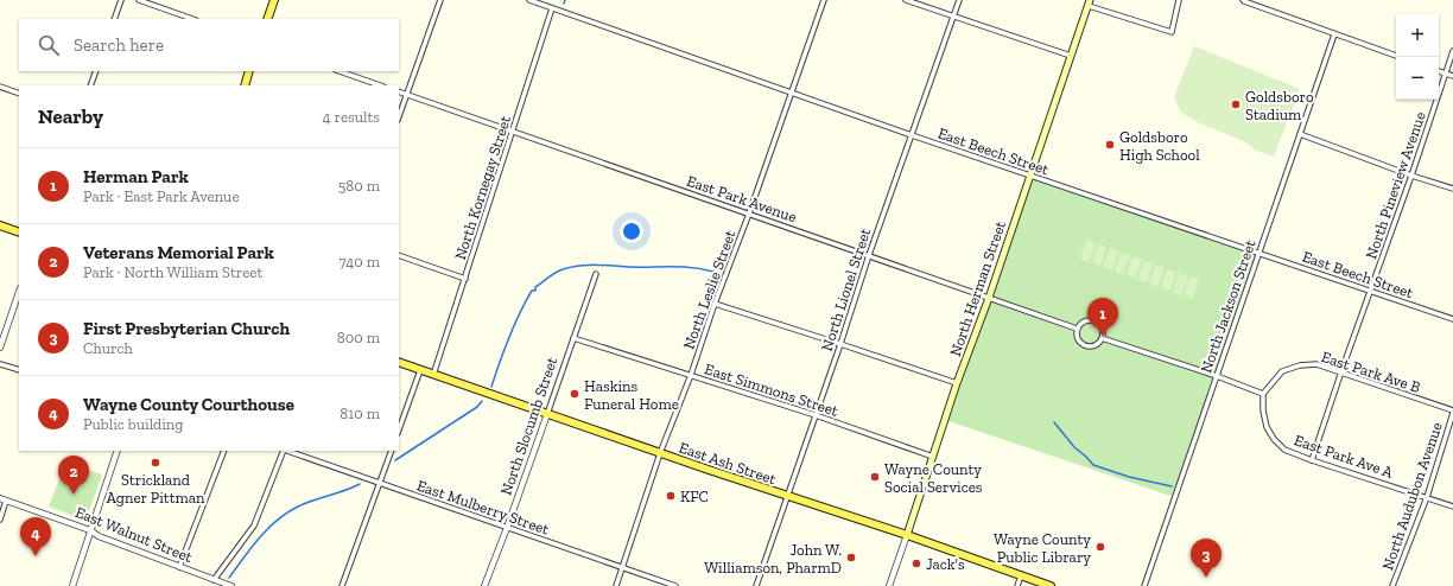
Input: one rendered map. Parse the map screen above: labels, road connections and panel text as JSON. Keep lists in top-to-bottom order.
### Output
{
  "streets": {
    "main road": ["North Herman Street", "East Ash Street"],
    "street": [
      "East Beech Street",
      "North Pineview Avenue",
      "North Kornegay Street",
      "East Park Avenue",
      "North Leslie Street",
      "North Lionel Street",
      "North Jackson Street",
      "East Park Ave B",
      "East Simmons Street",
      "North Slocumb Street",
      "East Park Ave A",
      "North Audubon Avenue",
      "East Mulberry Street",
      "East Walnut Street"
    ]
  },
  "crossings": [
    ["East Beech Street", "North Pineview Avenue"],
    ["East Beech Street", "North Kornegay Street"],
    ["East Beech Street", "North Herman Street"],
    ["East Beech Street", "North Leslie Street"],
    ["East Beech Street", "North Lionel Street"],
    ["East Beech Street", "North Jackson Street"],
    ["North Pineview Avenue", "East Park Ave B"],
    ["North Pineview Avenue", "East Park Ave A"],
    ["North Kornegay Street", "East Park Avenue"],
    ["North Kornegay Street", "East Ash Street"],
    ["East Park Avenue", "North Herman Street"],
    ["East Park Avenue", "North Leslie Street"],
    ["East Park Avenue", "North Lionel Street"],
    ["North Herman Street", "East Simmons Street"],
    ["North Herman Street", "East Ash Street"],
    ["North Leslie Street", "East Simmons Street"],
    ["North Leslie Street", "East Ash Street"],
    ["North Leslie Street", "East Mulberry Street"],
    ["North Lionel Street", "East Simmons Street"],
    ["North Lionel Street", "East Ash Street"],
    ["East Park Ave B", "East Park Ave A"],
    ["East Park Ave B", "North Audubon Avenue"],
    ["East Simmons Street", "North Slocumb Street"],
    ["North Slocumb Street", "East Ash Street"],
    ["North Slocumb Street", "East Mulberry Street"],
    ["East Park Ave A", "North Audubon Avenue"]
  ],
  "places": [
    "Goldsboro Stadium",
    "Goldsboro High School",
    "Haskins Funeral Home",
    "Strickland Agner Pittman",
    "Wayne County Social Services",
    "KFC",
    "Wayne County Public Library",
    "John W. Williamson, PharmD",
    "Jack's"
  ],
  "page": {
    "map_buttons": ["+", "−"],
    "search": "Search here",
    "heading": ["Nearby", "4 results"],
    "list": [
      {
        "mark": "1",
        "name": "Herman Park",
        "note": "Park · East Park Avenue",
        "value": "580 m"
      },
      {
        "mark": "2",
        "name": "Veterans Memorial Park",
        "note": "Park · North William Street",
        "value": "740 m"
      },
      {
        "mark": "3",
        "name": "First Presbyterian Church",
        "note": "Church",
        "value": "800 m"
      },
      {
        "mark": "4",
        "name": "Wayne County Courthouse",
        "note": "Public building",
        "value": "810 m"
      }
    ],
    "pins": [
      "1",
      "2",
      "4",
      "3"
    ]
  }
}
